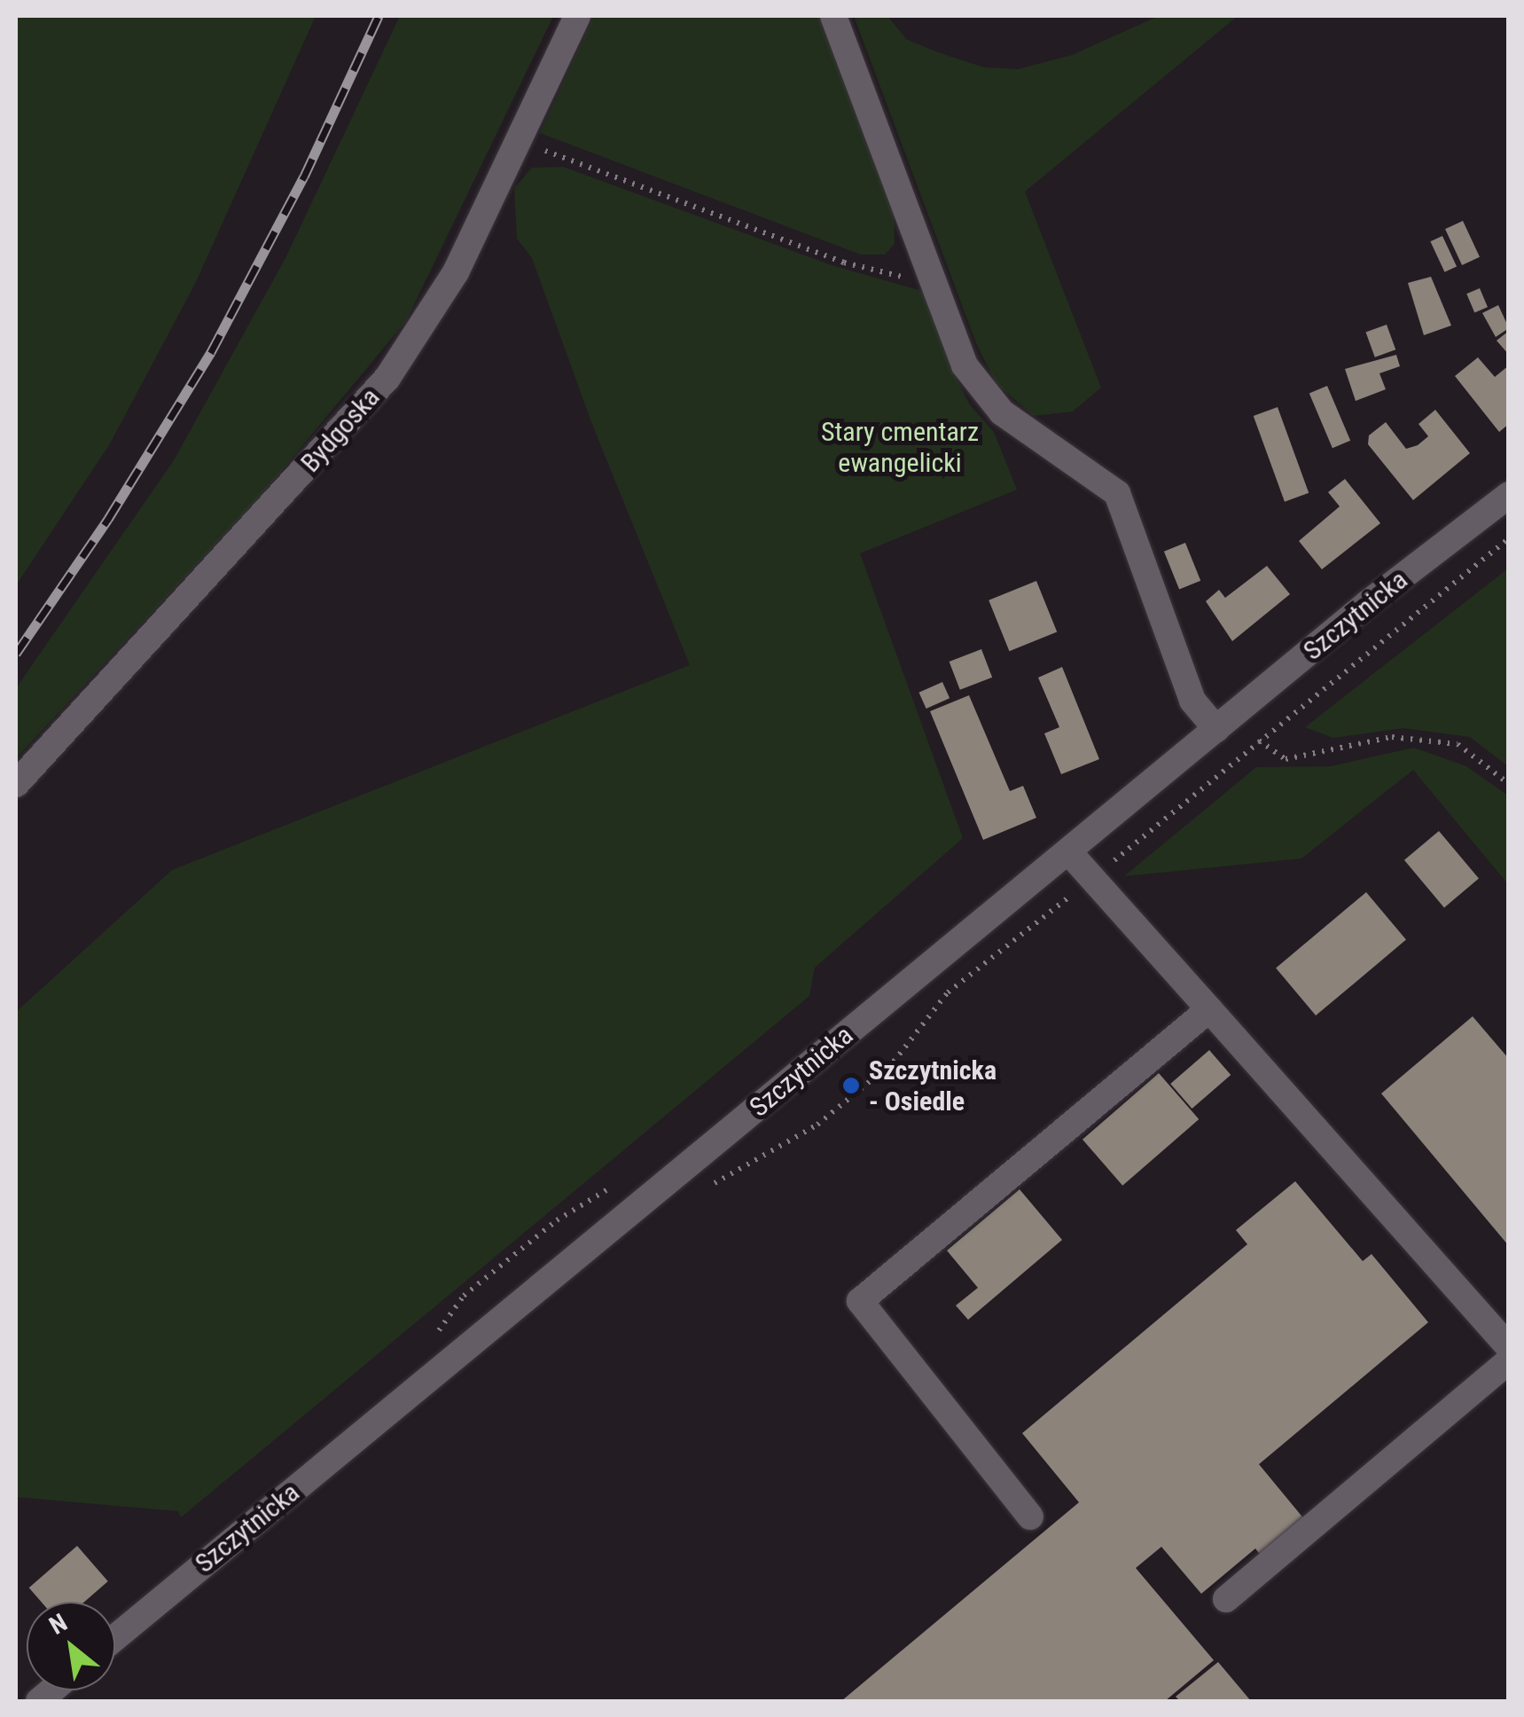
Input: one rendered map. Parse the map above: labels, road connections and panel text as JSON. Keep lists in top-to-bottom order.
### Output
{
  "streets": {
    "street": ["Bydgoska", "Szczytnicka"]
  },
  "parks": ["Stary cmentarz ewangelicki"],
  "places": ["Szczytnicka - Osiedle"],
  "north": "top left"
}
